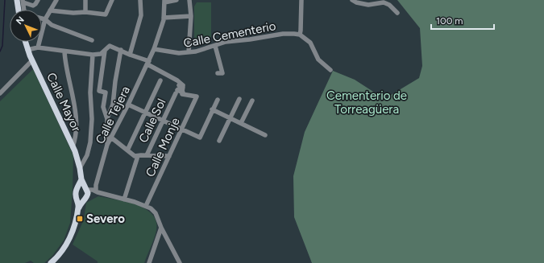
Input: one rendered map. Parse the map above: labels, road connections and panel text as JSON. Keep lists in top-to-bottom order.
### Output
{
  "streets": {
    "main road": ["Calle Mayor"],
    "street": [
      "Calle Cementerio",
      "Calle Tejera",
      "Calle Sol",
      "Calle Monje"
    ]
  },
  "crossings": [
    ["Calle Cementerio", "Calle Tejera"],
    ["Calle Tejera", "Calle Monje"]
  ],
  "parks": ["Cementerio de Torreagüera"],
  "places": {
    "transit": ["Severo"]
  },
  "scale_bar": "100 m",
  "north": "top left"
}
